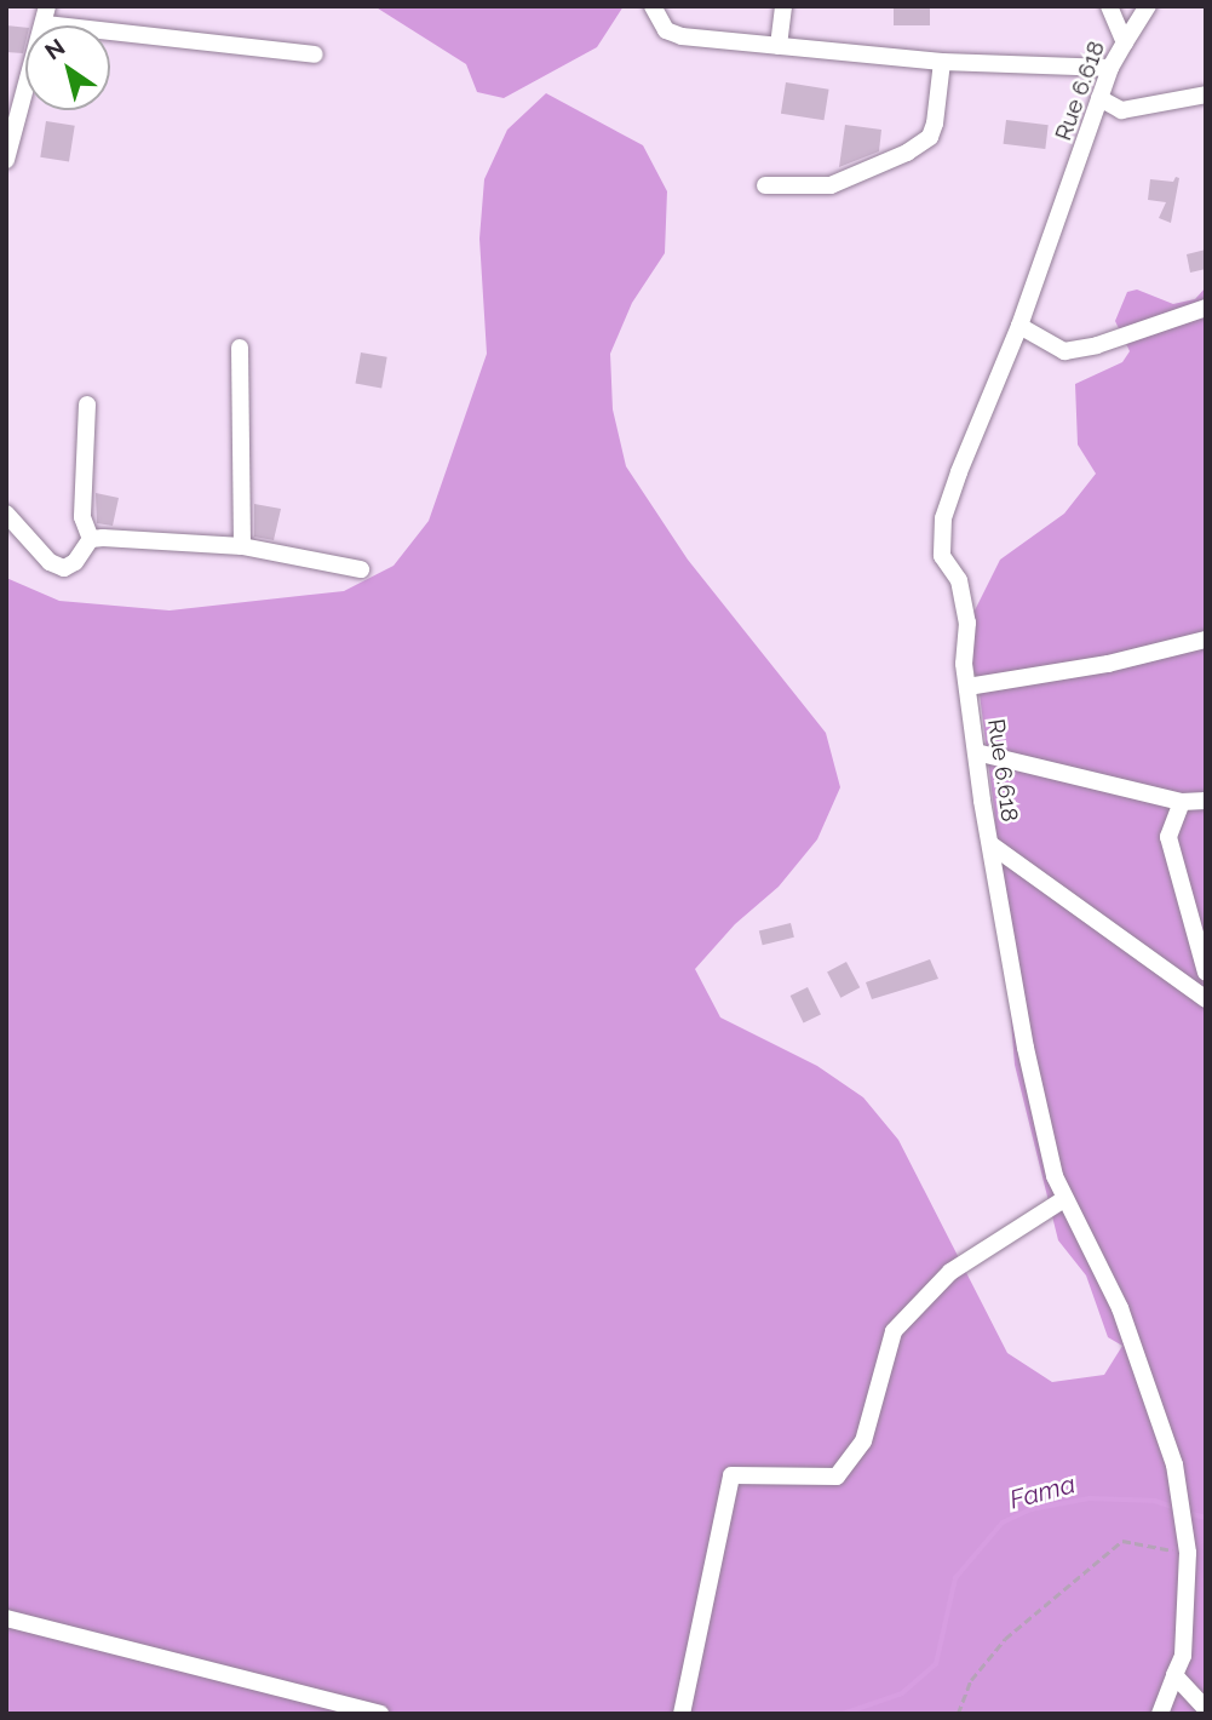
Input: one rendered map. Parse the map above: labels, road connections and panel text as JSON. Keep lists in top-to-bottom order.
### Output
{
  "streets": {
    "street": ["Rue 6.618"]
  },
  "water": ["Fama"],
  "north": "top left"
}
